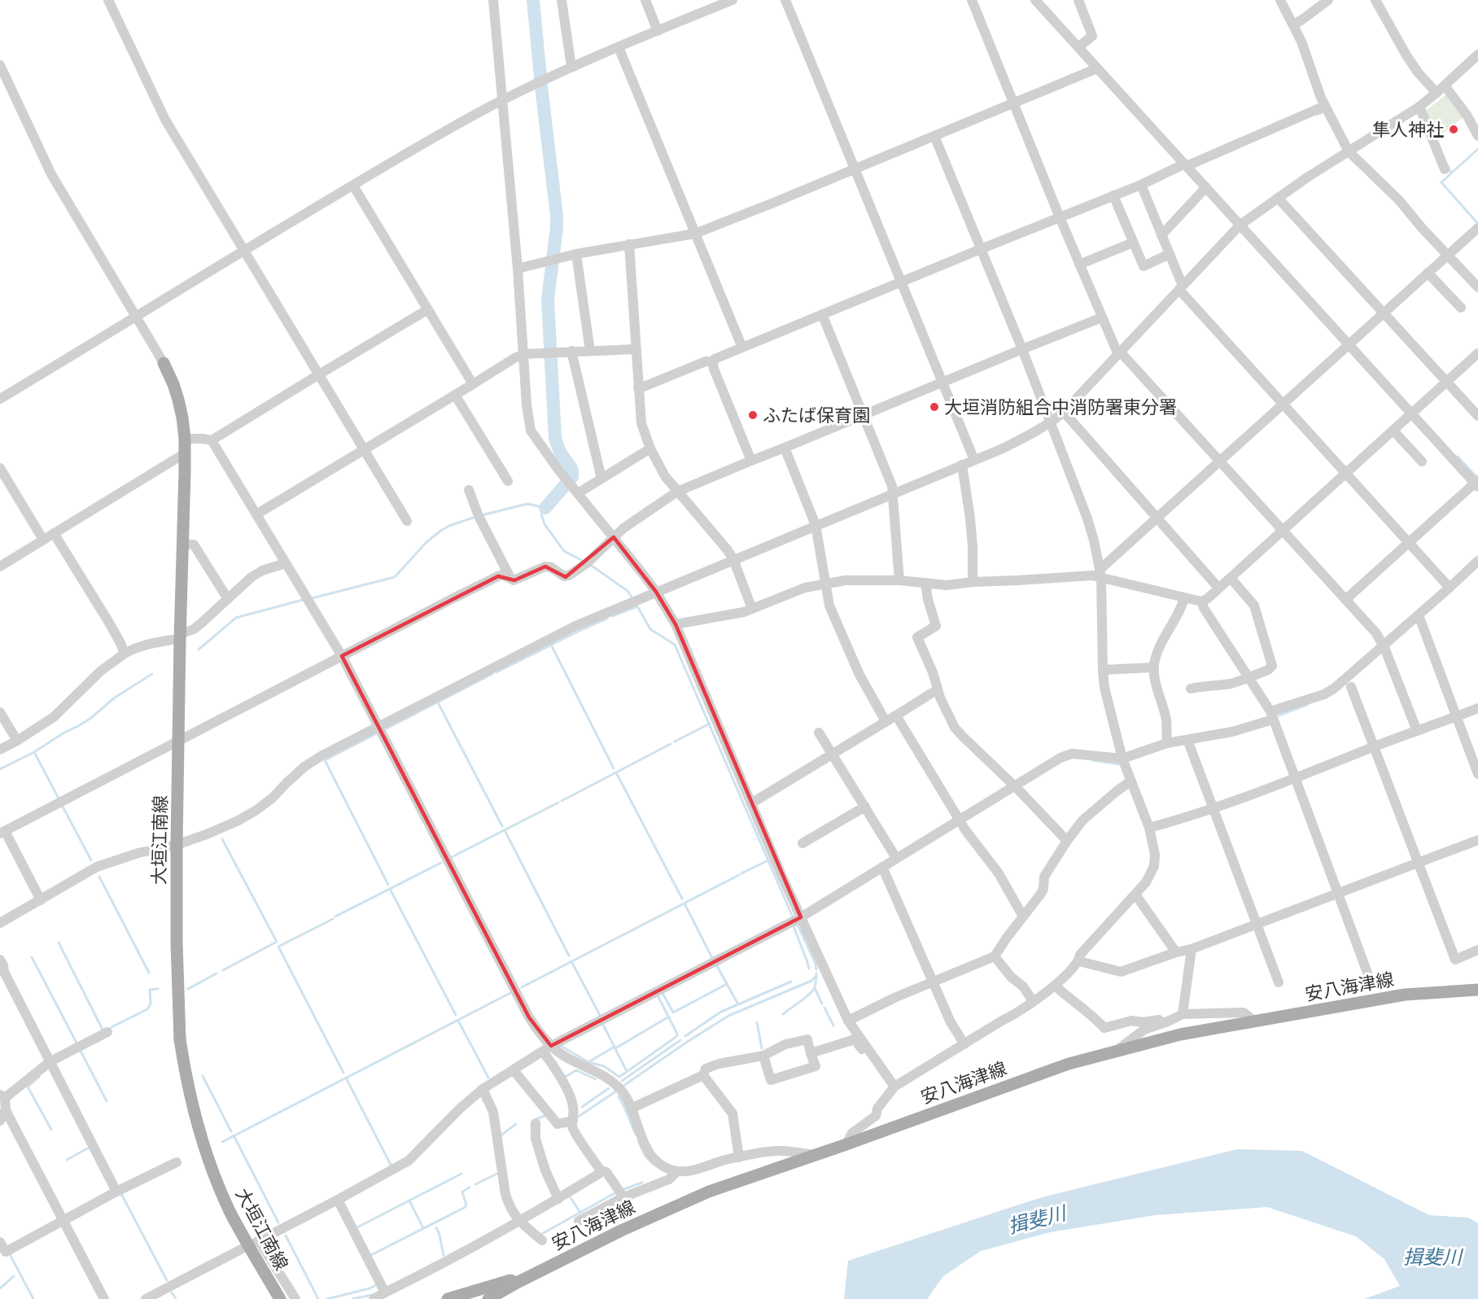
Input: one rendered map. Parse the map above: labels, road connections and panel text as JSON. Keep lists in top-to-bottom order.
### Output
{
  "streets": {
    "main road": ["大垣江南線", "安八海津線"]
  },
  "water": ["揖斐川"],
  "places": ["隼人神社", "大垣消防組合中消防署東分署", "ふたば保育園"]
}
